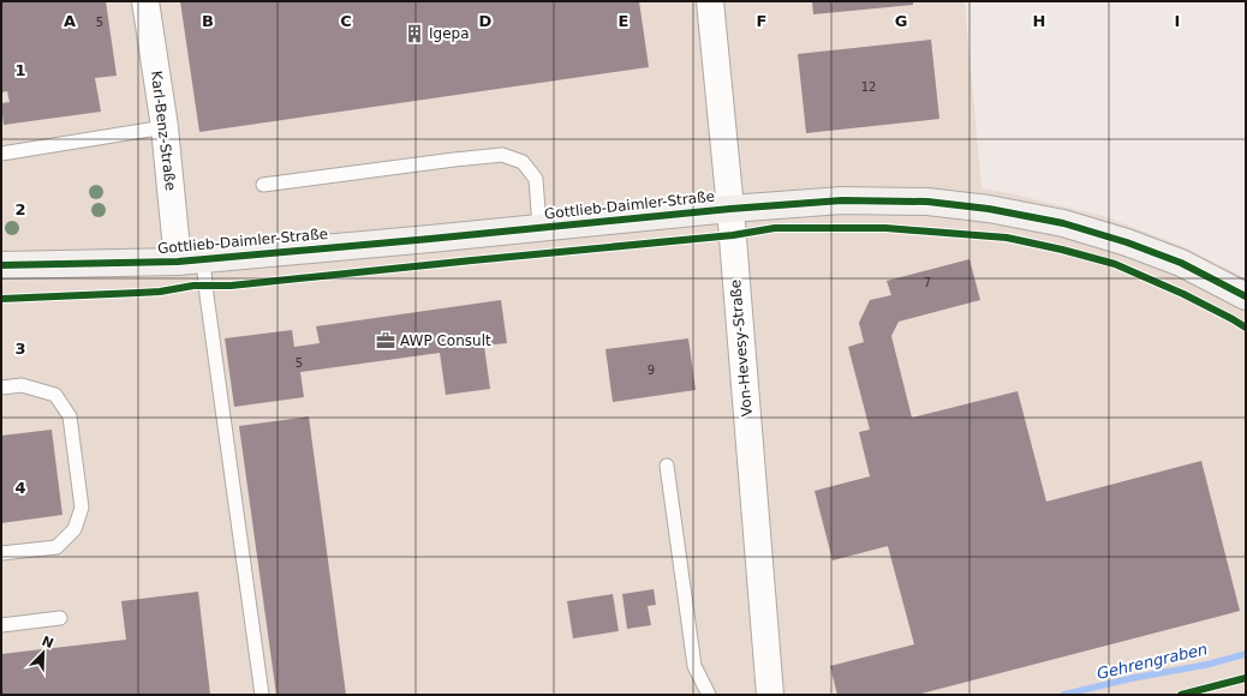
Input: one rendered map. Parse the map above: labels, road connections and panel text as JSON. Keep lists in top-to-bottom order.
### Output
{
  "streets": {
    "street": ["Karl-Benz-Straße", "Gottlieb-Daimler-Straße", "Von-Hevesy-Straße"]
  },
  "crossings": [
    ["Karl-Benz-Straße", "Gottlieb-Daimler-Straße"],
    ["Gottlieb-Daimler-Straße", "Von-Hevesy-Straße"]
  ],
  "water": ["Gehrengraben"],
  "places": {
    "building": ["Igepa"],
    "office": ["AWP Consult"]
  },
  "house_numbers": [
    "5",
    "12",
    "7",
    "5",
    "9"
  ],
  "north": "top right",
  "grid": {
    "columns": [
      "A",
      "B",
      "C",
      "D",
      "E",
      "F",
      "G",
      "H",
      "I"
    ],
    "rows": [
      "1",
      "2",
      "3",
      "4"
    ]
  }
}
